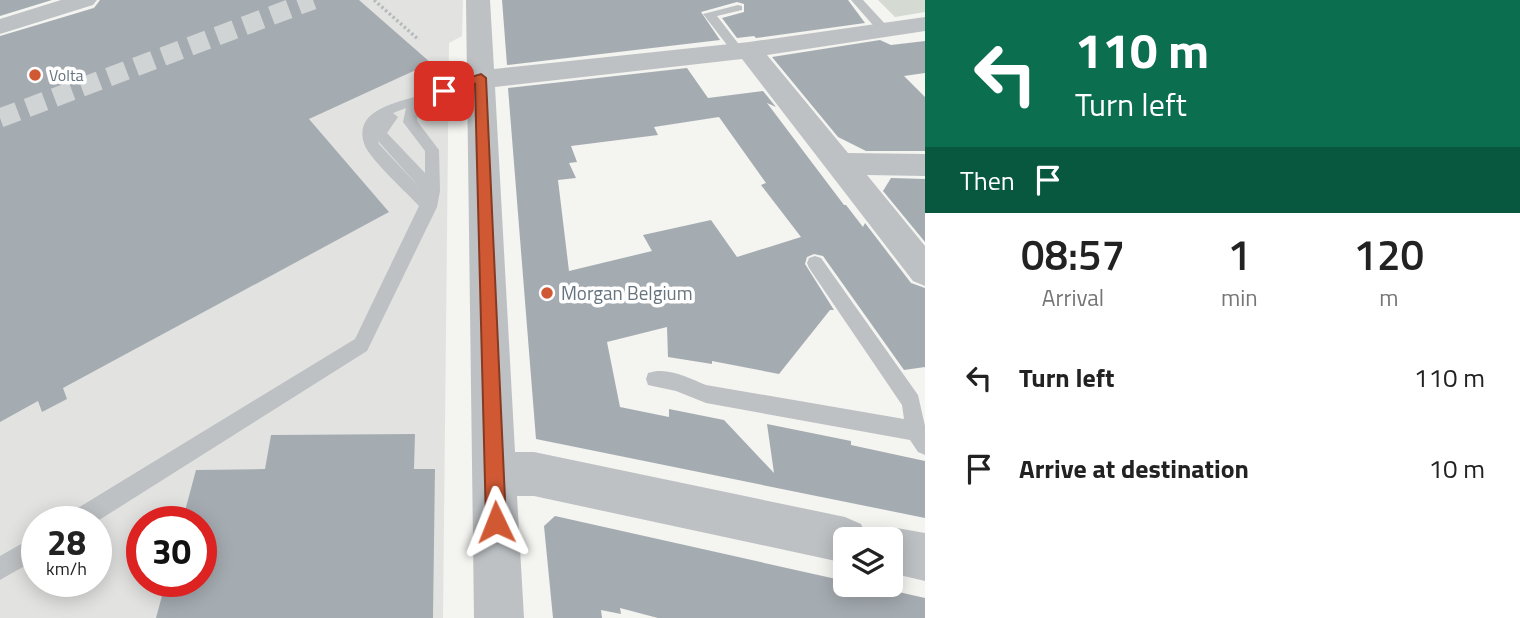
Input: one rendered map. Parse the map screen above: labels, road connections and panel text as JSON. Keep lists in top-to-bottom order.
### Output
{
  "places": ["Volta", "Morgan Belgium"],
  "page": {
    "turn": ["110 m", "Turn left"],
    "then": "Then",
    "eta": [
      "08:57",
      "Arrival",
      "1",
      "min",
      "120",
      "m"
    ],
    "list": [
      {
        "name": "Turn left",
        "value": "110 m"
      },
      {
        "name": "Arrive at destination",
        "value": "10 m"
      }
    ],
    "speed": "28 km/h",
    "limit": "30"
  }
}
